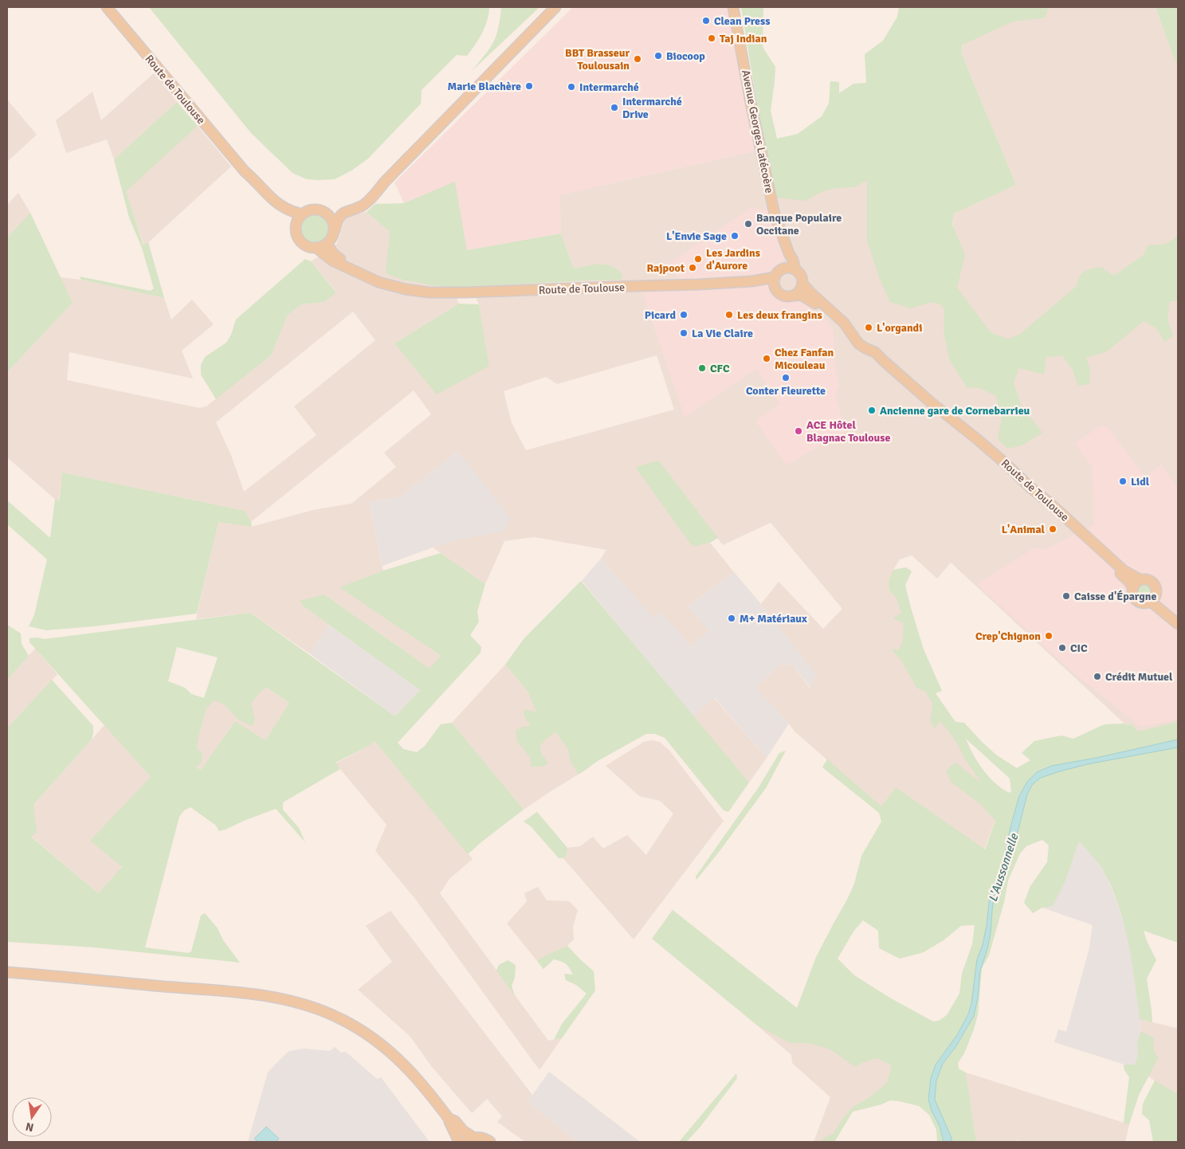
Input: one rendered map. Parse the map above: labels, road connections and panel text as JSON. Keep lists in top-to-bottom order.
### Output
{
  "streets": {
    "main road": ["Route de Toulouse", "Avenue Georges Latécoère"]
  },
  "crossings": [
    ["Route de Toulouse", "Avenue Georges Latécoère"]
  ],
  "water": ["L'Aussonnelle"],
  "places": [
    "Clean Press",
    "Taj Indian",
    "Biocoop",
    "BBT Brasseur Toulousain",
    "Marie Blachère",
    "Intermarché",
    "Intermarché Drive",
    "Banque Populaire Occitane",
    "L'Envie Sage",
    "Les Jardins d'Aurore",
    "Rajpoot",
    "Picard",
    "Les deux frangins",
    "L'organdi",
    "La Vie Claire",
    "Chez Fanfan Micouleau",
    "CFC",
    "Conter Fleurette",
    "Ancienne gare de Cornebarrieu",
    "ACE Hôtel Blagnac Toulouse",
    "Lidl",
    "L'Animal",
    "Caisse d'Épargne",
    "M+ Matériaux",
    "Crep'Chignon",
    "CIC",
    "Crédit Mutuel"
  ],
  "north": "bottom"
}
